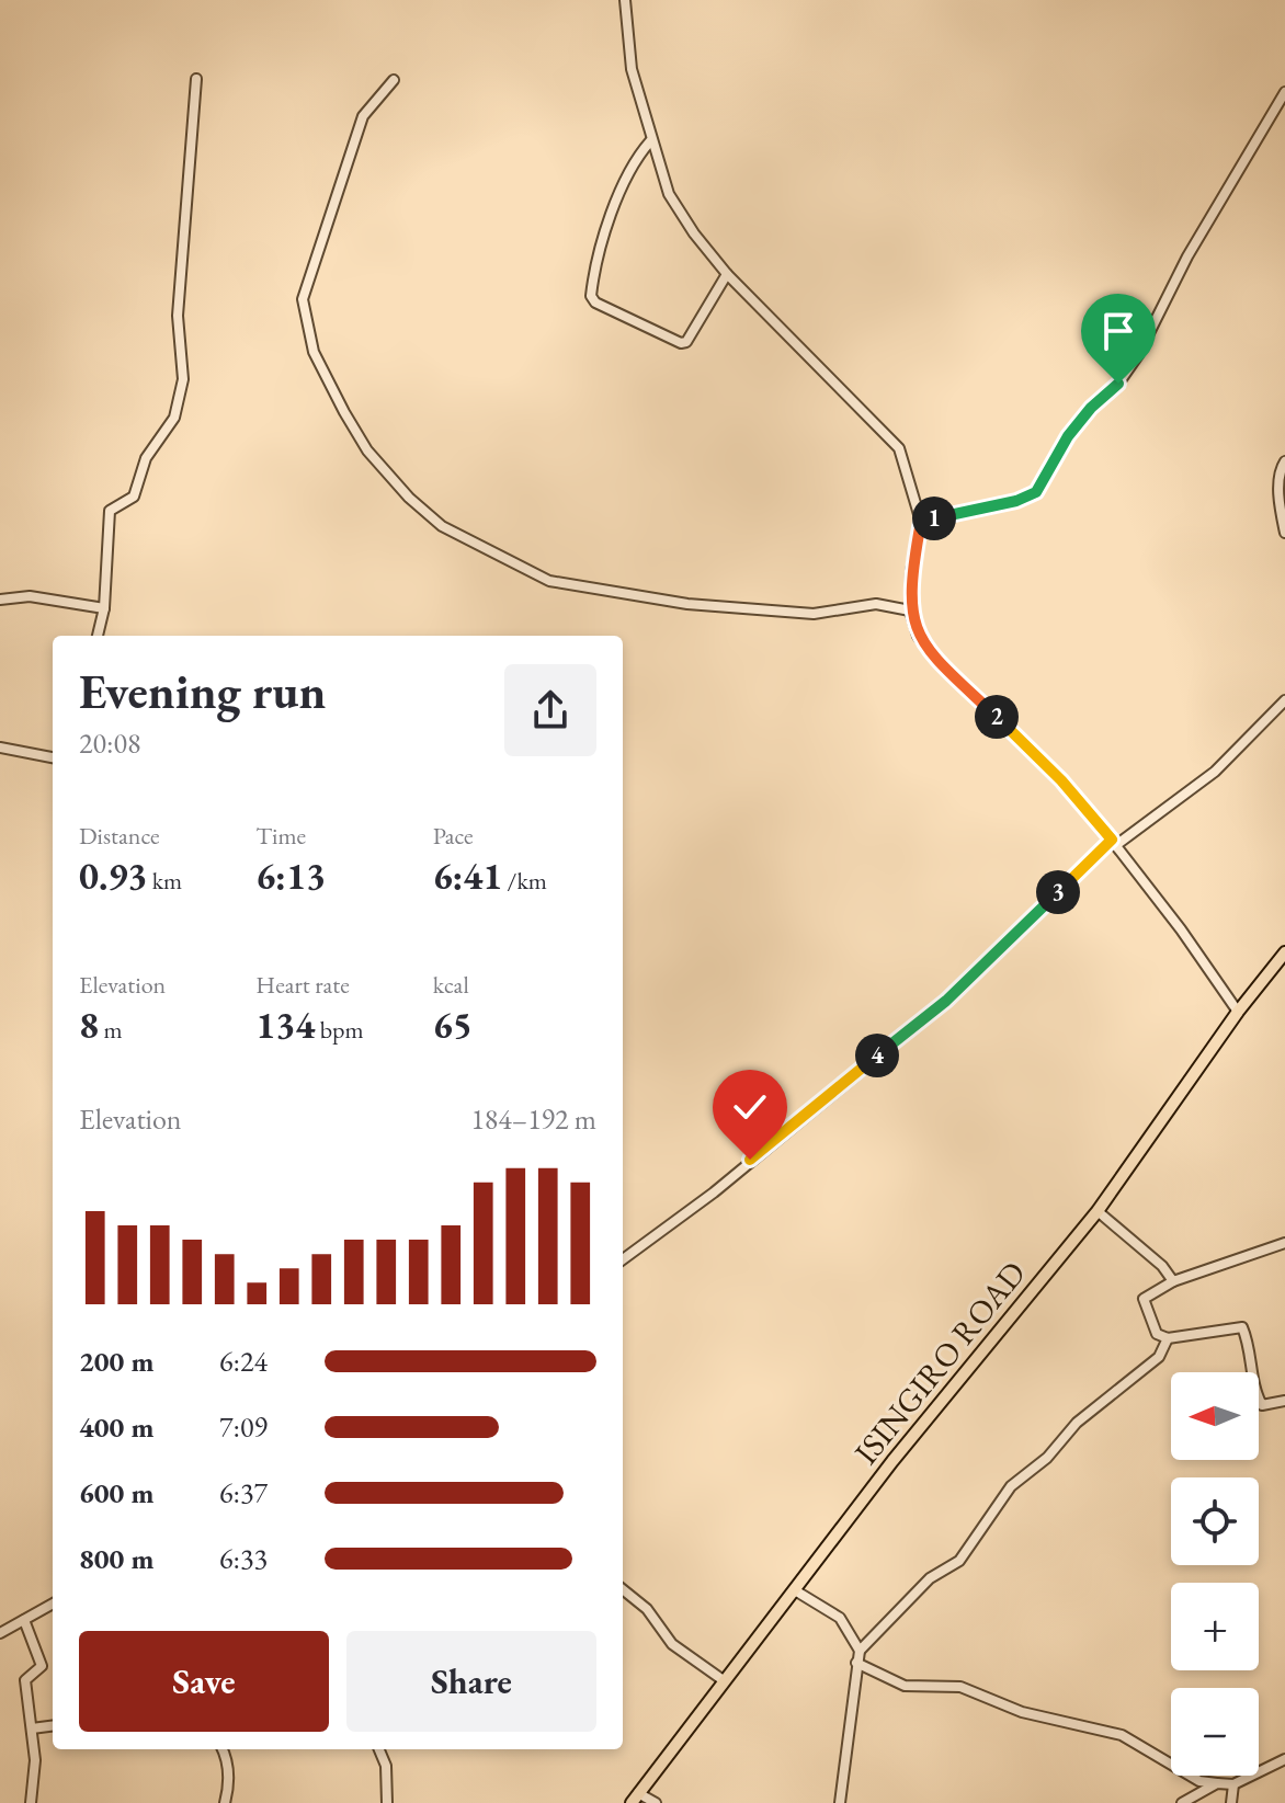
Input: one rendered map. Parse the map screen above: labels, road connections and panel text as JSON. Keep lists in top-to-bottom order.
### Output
{
  "streets": {
    "main road": ["ISINGIRO ROAD"]
  },
  "north": "left",
  "page": {
    "pins": [
      "1",
      "2",
      "3",
      "4"
    ],
    "heading": ["Evening run", "20:08"],
    "stats": [
      ["Distance", "0.93 km"],
      ["Time", "6:13"],
      ["Pace", "6:41 /km"],
      ["Elevation", "8 m"],
      ["Heart rate", "134 bpm"],
      ["kcal", "65"]
    ],
    "chart": ["Elevation", "184–192 m"],
    "list": [
      {
        "name": "200 m",
        "note": "6:24"
      },
      {
        "name": "400 m",
        "note": "7:09"
      },
      {
        "name": "600 m",
        "note": "6:37"
      },
      {
        "name": "800 m",
        "note": "6:33"
      }
    ],
    "map_buttons": ["+", "−"],
    "buttons": ["Save", "Share"]
  }
}
